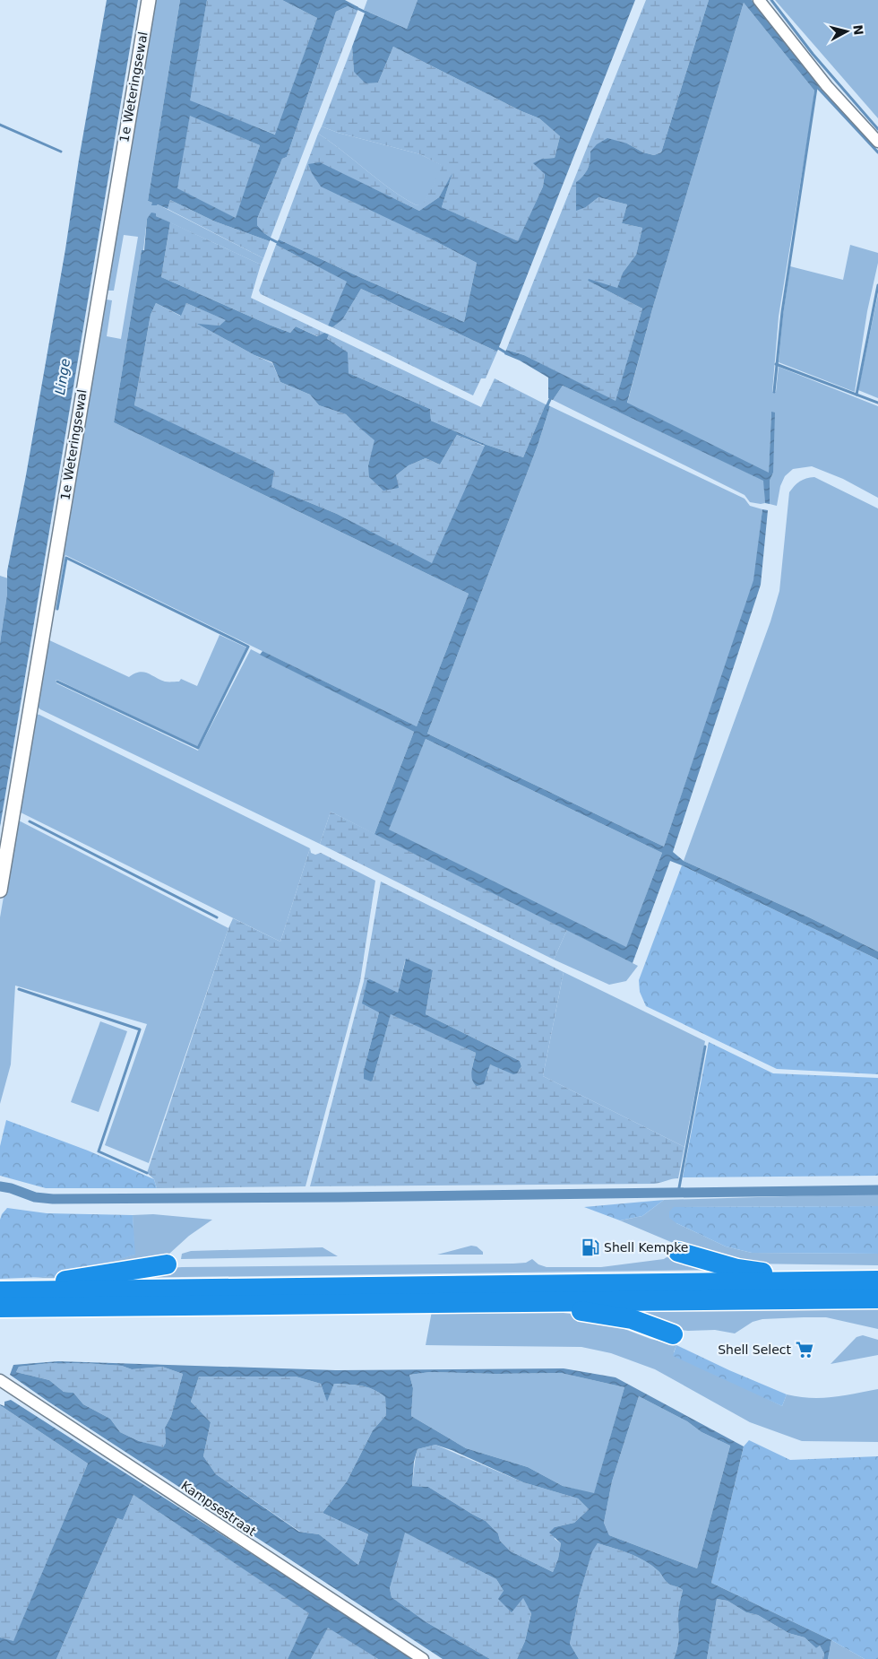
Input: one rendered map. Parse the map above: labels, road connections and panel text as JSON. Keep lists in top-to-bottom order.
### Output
{
  "streets": {
    "street": ["1e Weteringsewal", "Kampsestraat"]
  },
  "water": ["Linge"],
  "places": {
    "fuel station": ["Shell Kempke"],
    "supermarket": ["Shell Select"]
  },
  "north": "right"
}
